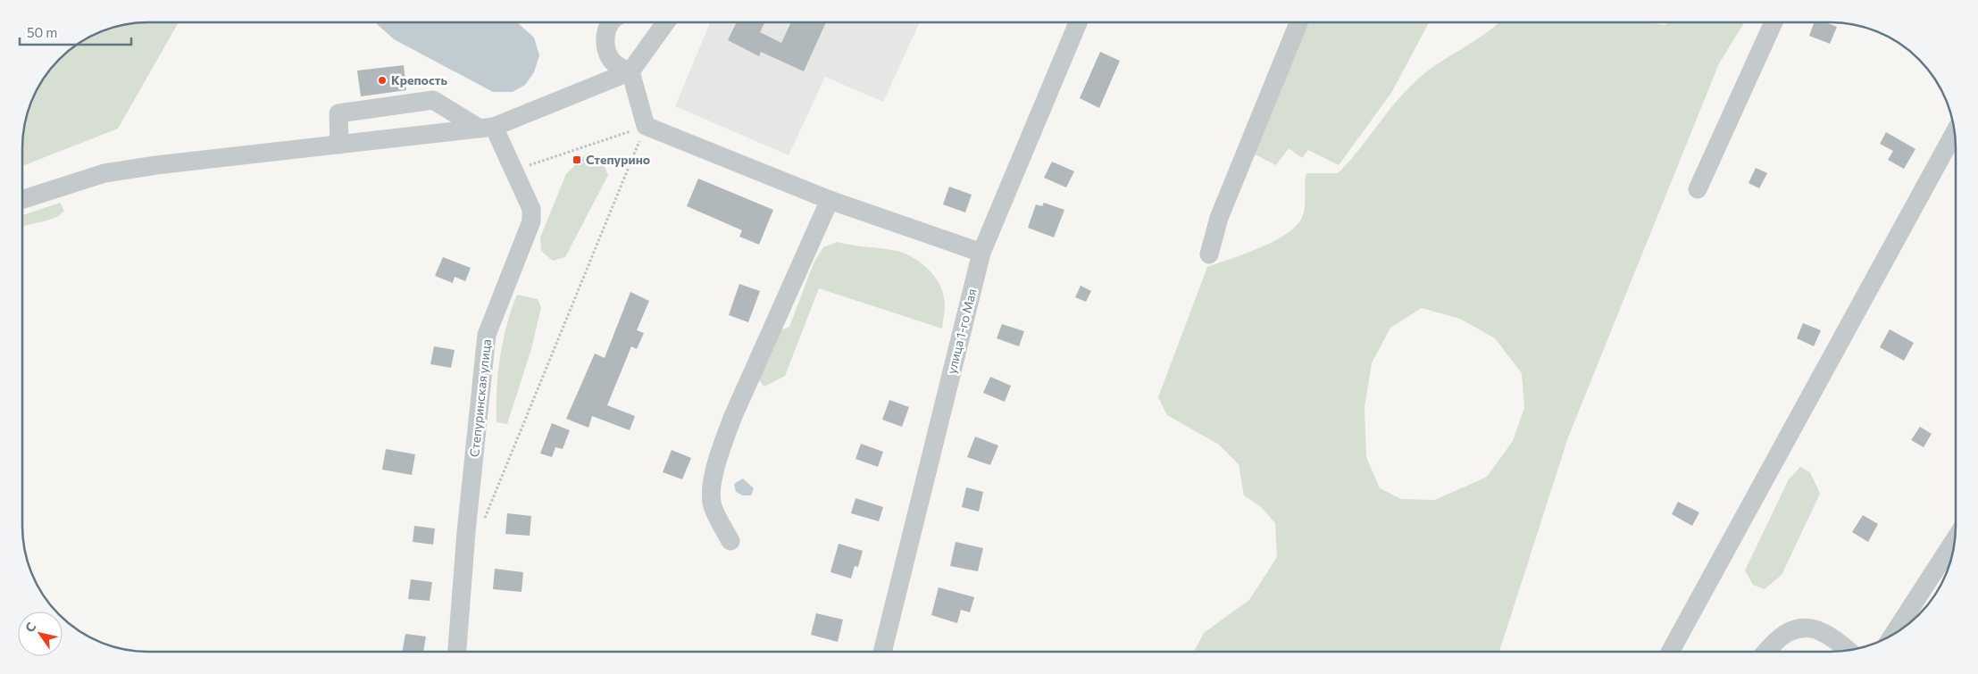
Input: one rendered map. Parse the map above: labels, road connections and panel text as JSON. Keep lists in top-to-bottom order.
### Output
{
  "streets": {
    "street": ["улица 1-го Мая", "Степуринская улица"]
  },
  "places": {
    "other": ["Крепость"],
    "transit": ["Степурино"]
  },
  "scale_bar": "50 m",
  "north": "top left"
}
